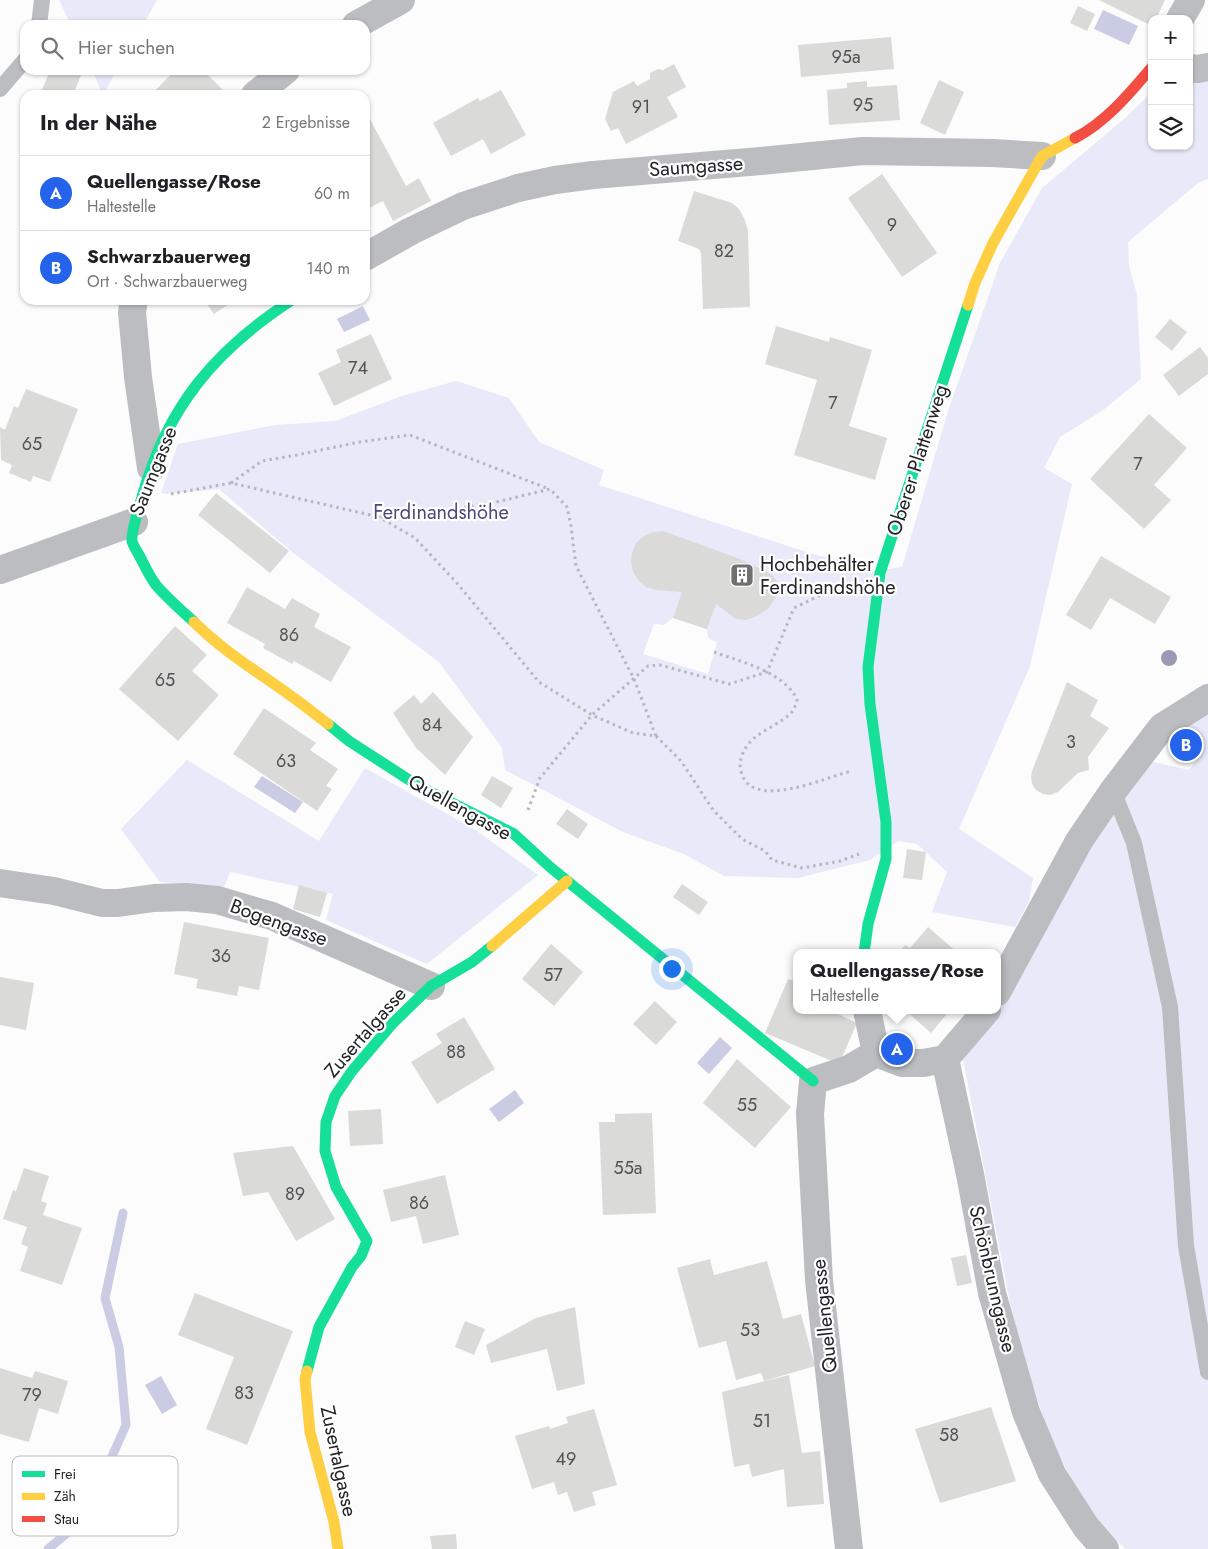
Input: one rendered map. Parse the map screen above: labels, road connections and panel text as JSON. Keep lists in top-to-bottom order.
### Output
{
  "streets": {
    "street": [
      "Saumgasse",
      "Oberer Plattenweg",
      "Quellengasse",
      "Bogengasse",
      "Zusertalgasse",
      "Schönbrunngasse"
    ]
  },
  "crossings": [
    ["Saumgasse", "Oberer Plattenweg"],
    ["Saumgasse", "Quellengasse"],
    ["Quellengasse", "Zusertalgasse"],
    ["Bogengasse", "Zusertalgasse"]
  ],
  "parks": ["Ferdinandshöhe"],
  "places": {
    "building": ["Hochbehälter Ferdinandshöhe"]
  },
  "house_numbers": [
    "95a",
    "95",
    "91",
    "9",
    "82",
    "74",
    "7",
    "65",
    "7",
    "86",
    "65",
    "84",
    "3",
    "63",
    "36",
    "57",
    "88",
    "55",
    "55a",
    "89",
    "86",
    "53",
    "83",
    "79",
    "51",
    "58",
    "49"
  ],
  "legend": ["Frei", "Zäh", "Stau"],
  "page": {
    "map_buttons": ["+", "−"],
    "search": "Hier suchen",
    "heading": ["In der Nähe", "2 Ergebnisse"],
    "list": [
      {
        "mark": "A",
        "name": "Quellengasse/Rose",
        "note": "Haltestelle",
        "value": "60 m"
      },
      {
        "mark": "B",
        "name": "Schwarzbauerweg",
        "note": "Ort · Schwarzbauerweg",
        "value": "140 m"
      }
    ],
    "pins": ["B", "A"],
    "popup": ["Quellengasse/Rose", "Haltestelle"]
  }
}
